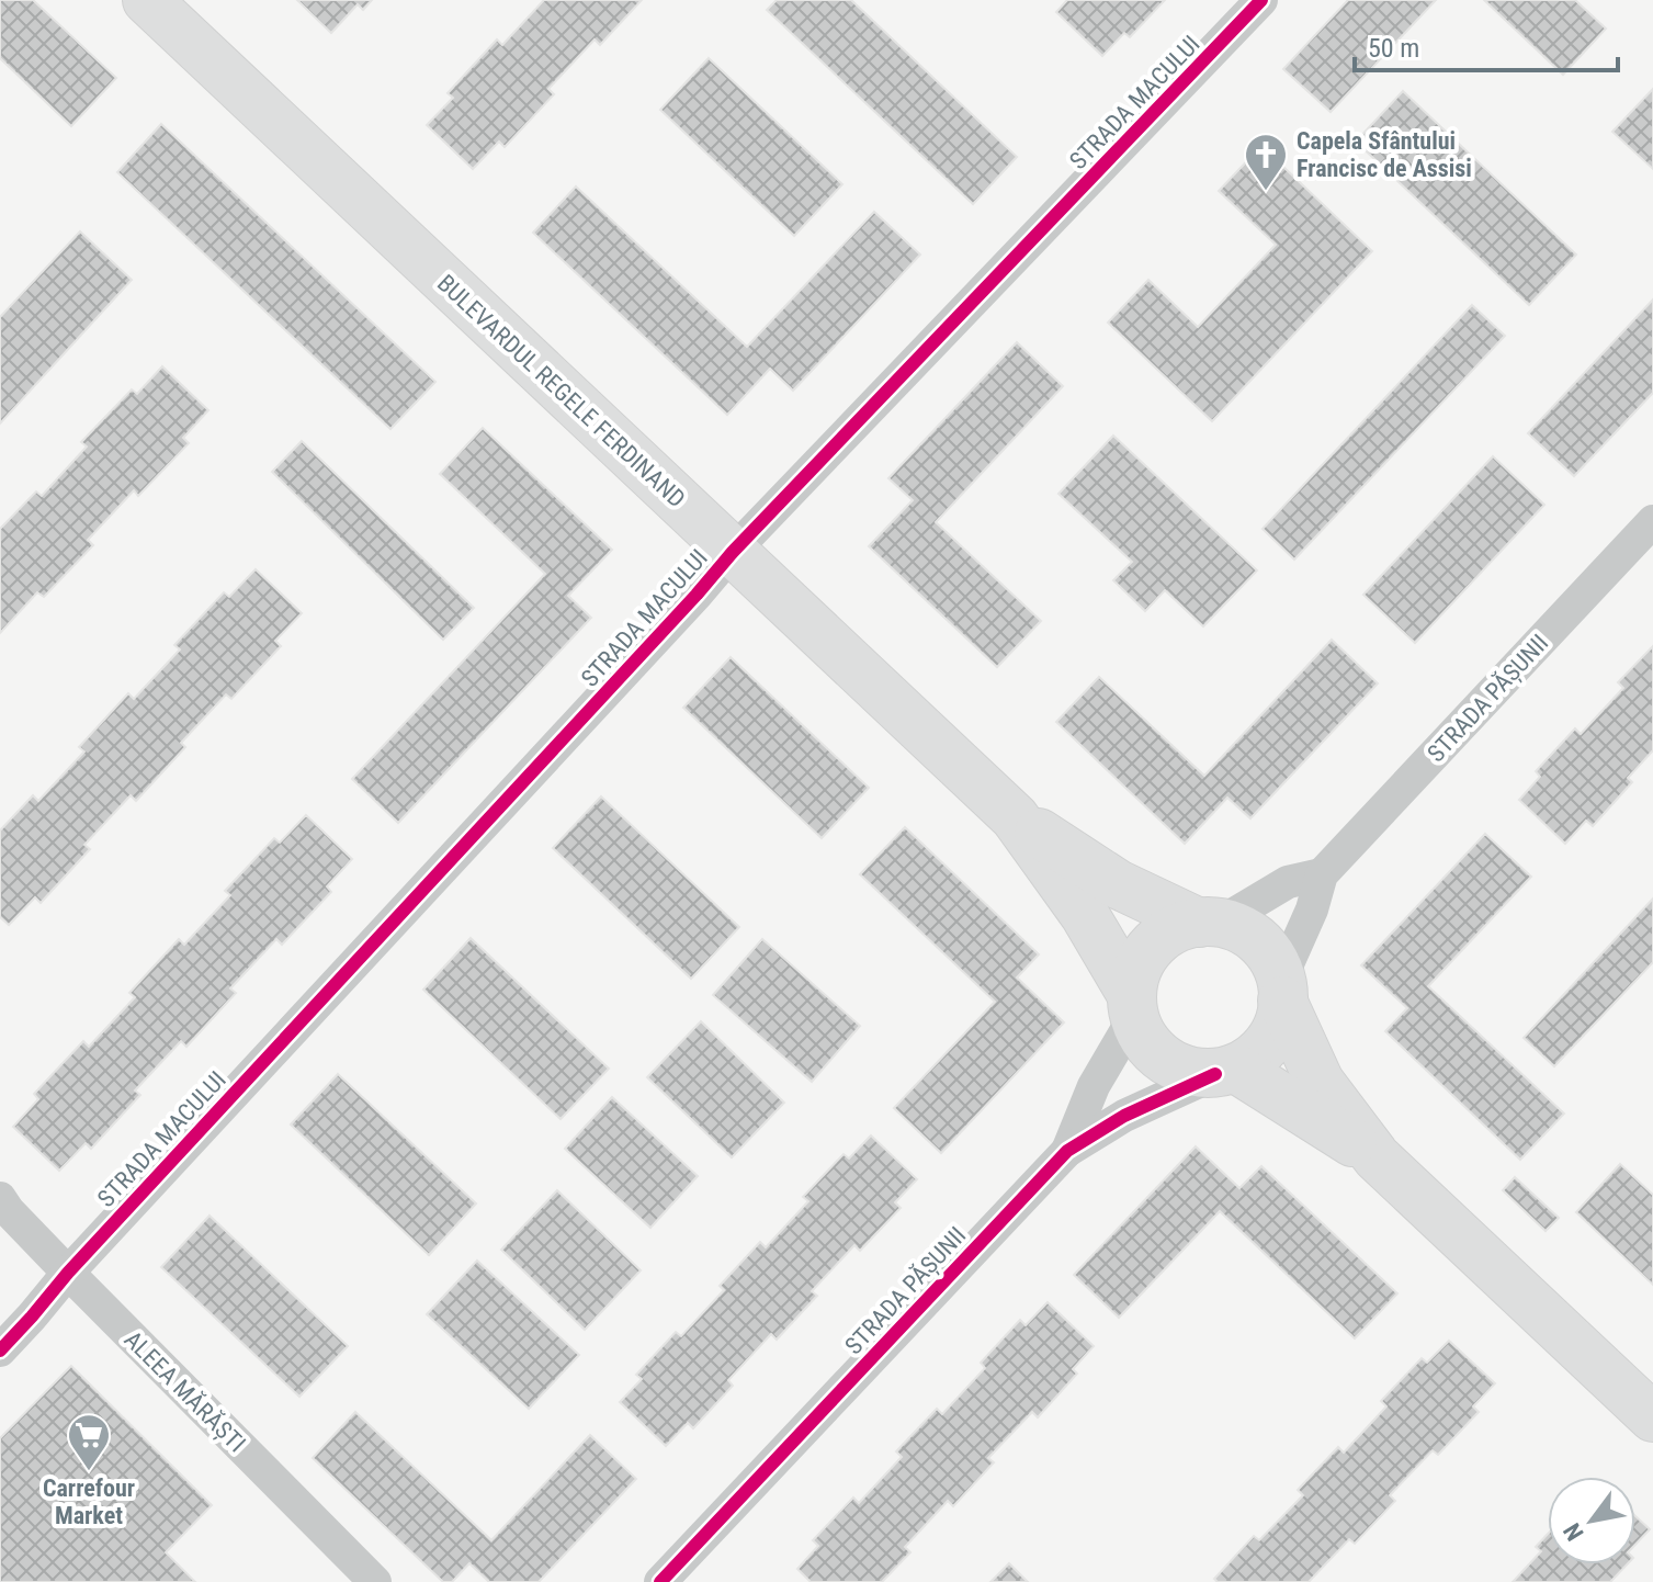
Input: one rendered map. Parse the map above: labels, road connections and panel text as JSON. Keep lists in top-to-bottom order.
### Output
{
  "streets": {
    "main road": ["BULEVARDUL REGELE FERDINAND"],
    "street": ["STRADA MACULUI", "STRADA PĂȘUNII", "ALEEA MĂRĂȘTI"]
  },
  "crossings": [
    ["STRADA MACULUI", "BULEVARDUL REGELE FERDINAND"],
    ["STRADA MACULUI", "ALEEA MĂRĂȘTI"],
    ["BULEVARDUL REGELE FERDINAND", "STRADA PĂȘUNII"]
  ],
  "places": {
    "church": ["Capela Sfântului Francisc de Assisi"],
    "supermarket": ["Carrefour Market"]
  },
  "scale_bar": "50 m",
  "north": "bottom left"
}
